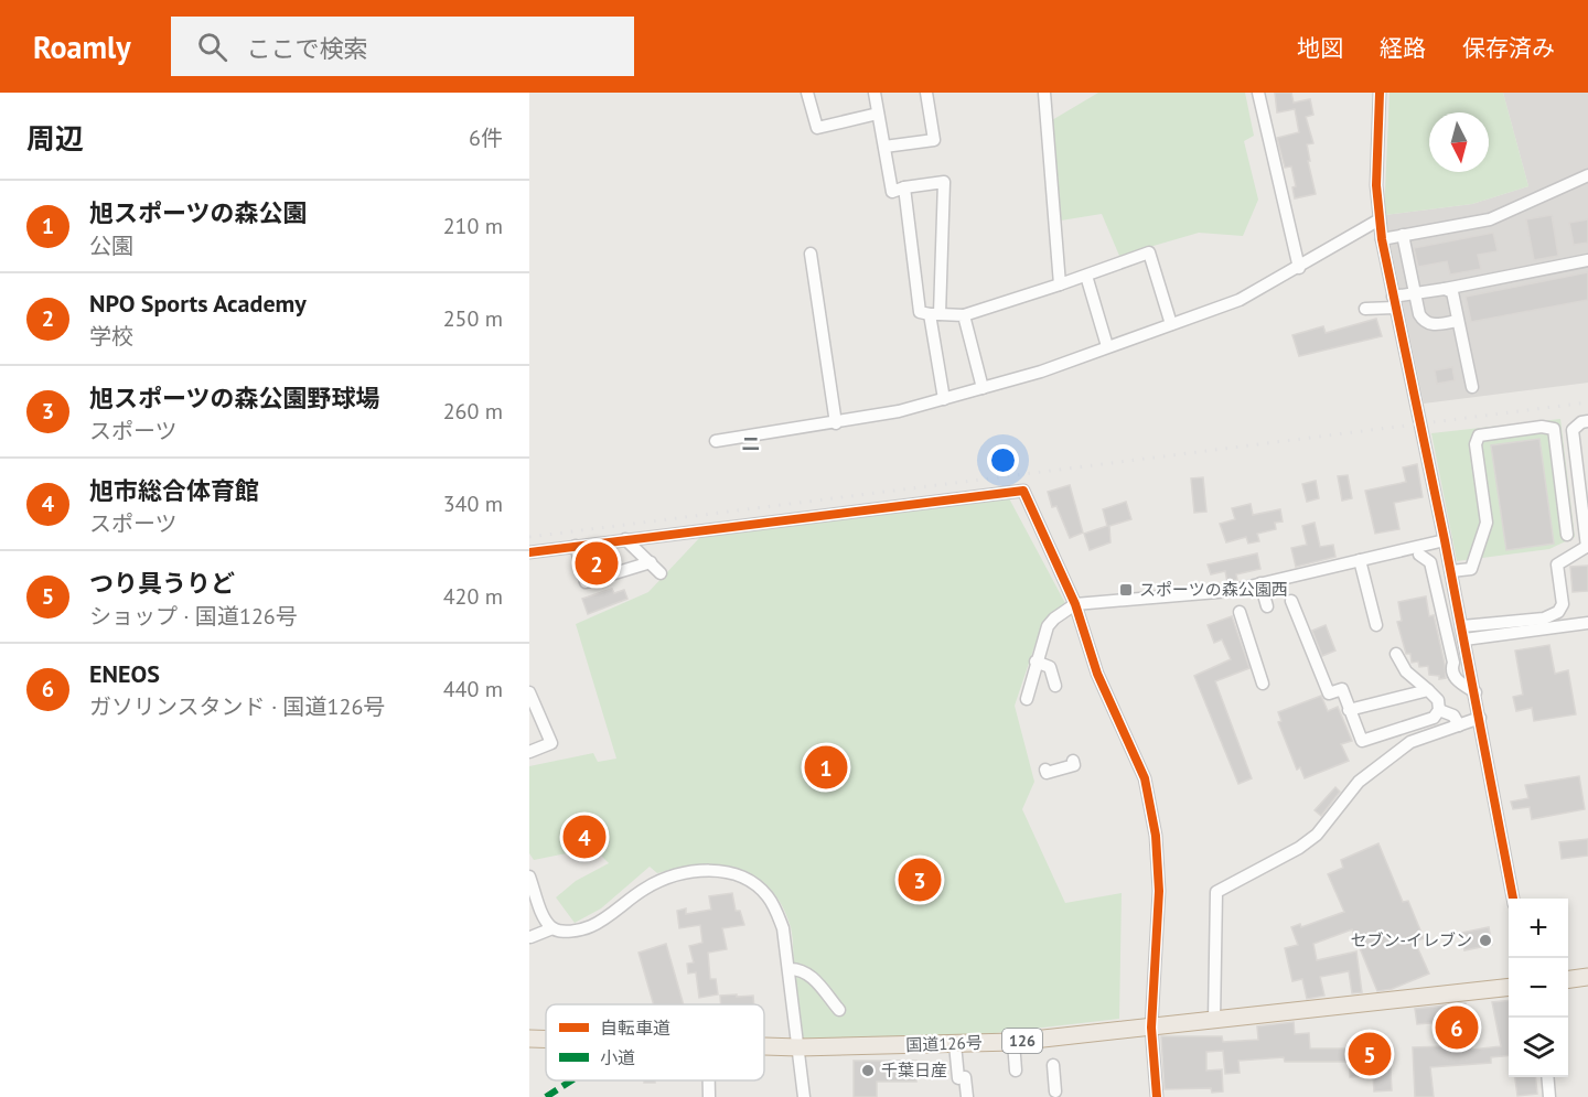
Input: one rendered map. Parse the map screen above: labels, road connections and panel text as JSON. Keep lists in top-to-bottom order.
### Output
{
  "streets": {
    "highway": ["126", "国道126号"]
  },
  "districts": ["ニ"],
  "places": {
    "transit": ["スポーツの森公園西"],
    "other": ["セブン-イレブン", "千葉日産"]
  },
  "legend": ["自転車道", "小道"],
  "north": "bottom",
  "page": {
    "header": "Roamly",
    "search": "ここで検索",
    "nav": ["地図", "経路", "保存済み"],
    "heading": ["周辺", "6件"],
    "list": [
      {
        "mark": "1",
        "name": "旭スポーツの森公園",
        "note": "公園",
        "value": "210 m"
      },
      {
        "mark": "2",
        "name": "NPO Sports Academy",
        "note": "学校",
        "value": "250 m"
      },
      {
        "mark": "3",
        "name": "旭スポーツの森公園野球場",
        "note": "スポーツ",
        "value": "260 m"
      },
      {
        "mark": "4",
        "name": "旭市総合体育館",
        "note": "スポーツ",
        "value": "340 m"
      },
      {
        "mark": "5",
        "name": "つり具うりど",
        "note": "ショップ · 国道126号",
        "value": "420 m"
      },
      {
        "mark": "6",
        "name": "ENEOS",
        "note": "ガソリンスタンド · 国道126号",
        "value": "440 m"
      }
    ],
    "pins": [
      "2",
      "1",
      "4",
      "3",
      "6",
      "5"
    ],
    "map_buttons": ["+", "−"]
  }
}
